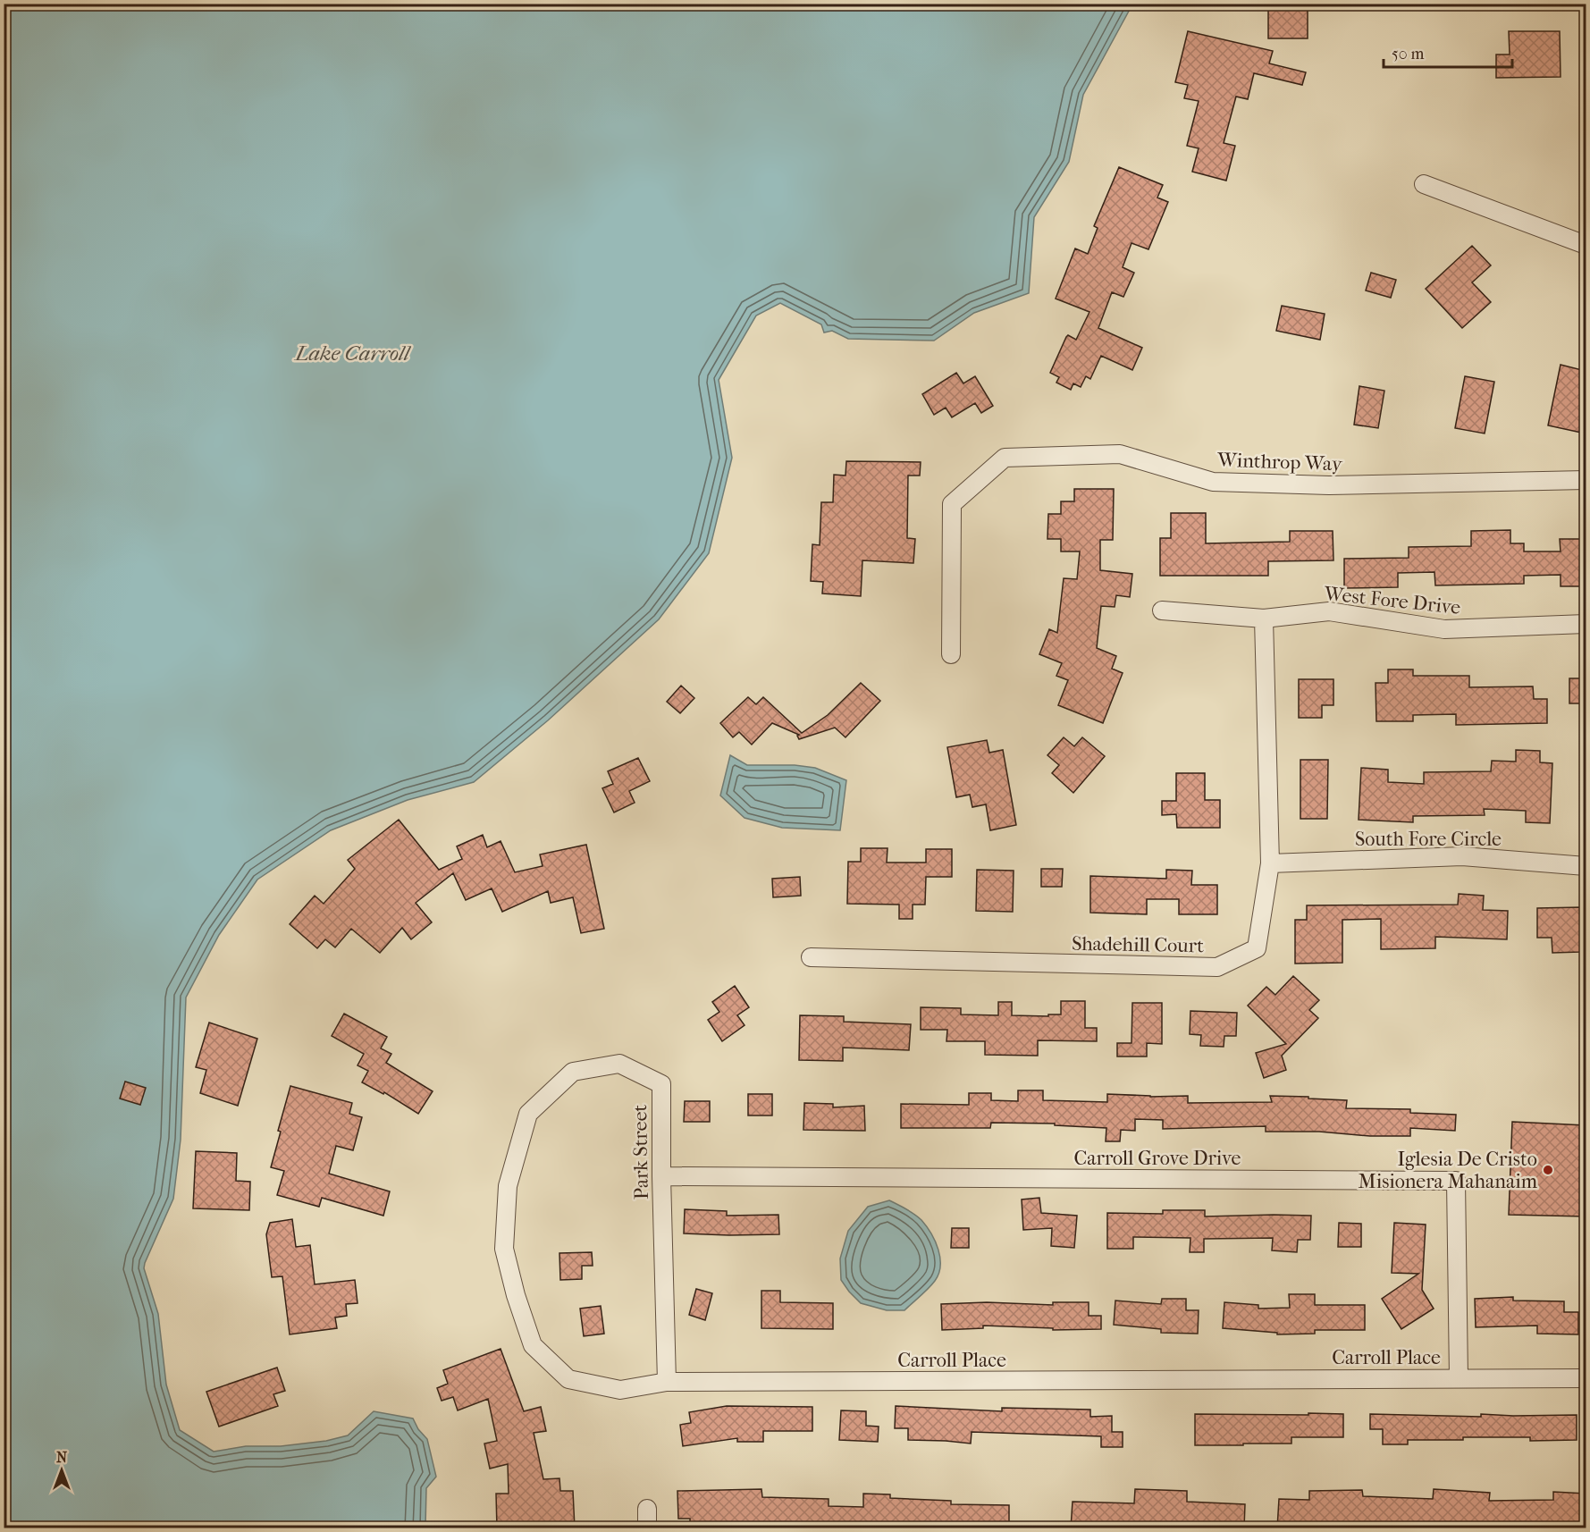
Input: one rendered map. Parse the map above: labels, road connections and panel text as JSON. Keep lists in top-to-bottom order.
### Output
{
  "streets": {
    "street": [
      "Winthrop Way",
      "West Fore Drive",
      "South Fore Circle",
      "Shadehill Court",
      "Park Street",
      "Carroll Grove Drive",
      "Carroll Place"
    ]
  },
  "crossings": [
    ["West Fore Drive", "Shadehill Court"],
    ["South Fore Circle", "Shadehill Court"],
    ["Park Street", "Carroll Grove Drive"],
    ["Park Street", "Carroll Place"],
    ["Carroll Grove Drive", "Carroll Place"]
  ],
  "water": ["Lake Carroll"],
  "places": ["Iglesia De Cristo Misionera Mahanaim"],
  "scale_bar": "50 m",
  "north": "top"
}
